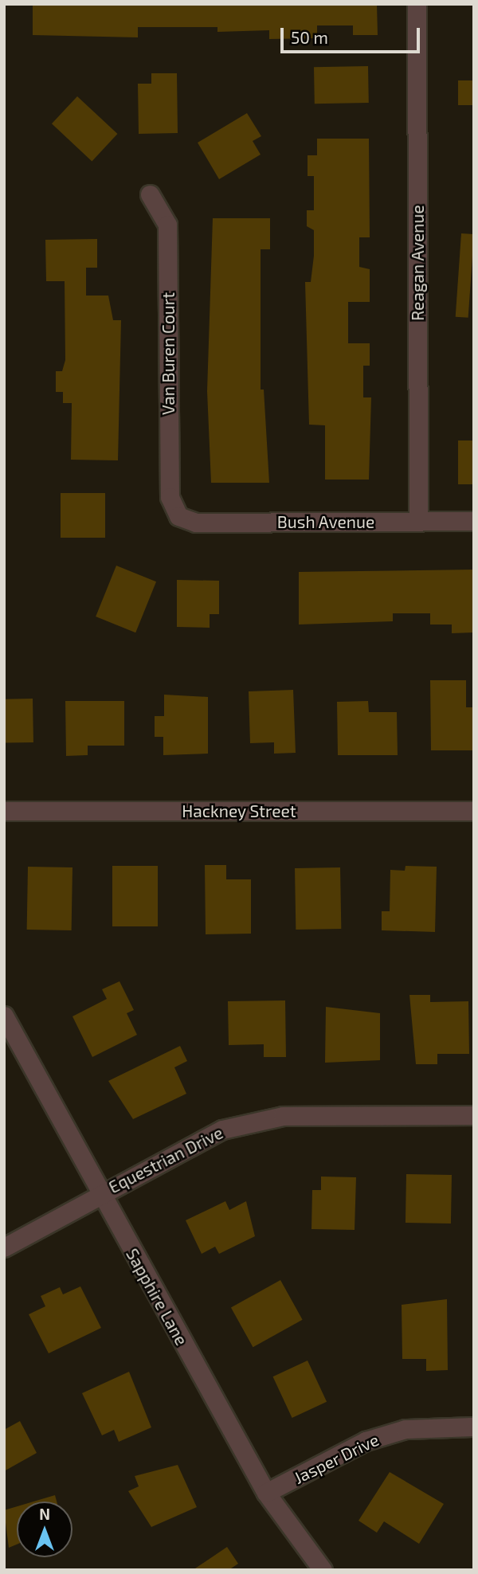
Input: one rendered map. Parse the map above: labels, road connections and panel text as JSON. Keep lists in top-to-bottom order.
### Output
{
  "streets": {
    "street": [
      "Reagan Avenue",
      "Van Buren Court",
      "Bush Avenue",
      "Hackney Street",
      "Equestrian Drive",
      "Sapphire Lane",
      "Jasper Drive"
    ]
  },
  "crossings": [
    ["Reagan Avenue", "Bush Avenue"],
    ["Van Buren Court", "Bush Avenue"],
    ["Equestrian Drive", "Sapphire Lane"],
    ["Sapphire Lane", "Jasper Drive"]
  ],
  "scale_bar": "50 m",
  "north": "top"
}
